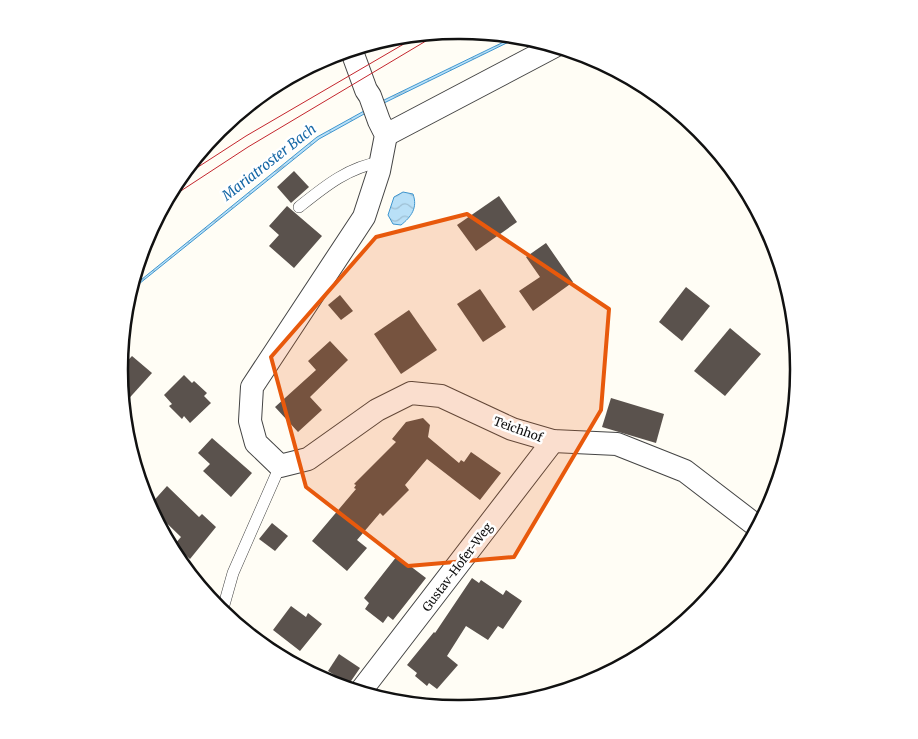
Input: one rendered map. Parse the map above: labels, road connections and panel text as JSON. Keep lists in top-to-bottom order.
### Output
{
  "streets": {
    "street": ["Teichhof", "Gustav-Hofer-Weg"]
  },
  "crossings": [
    ["Teichhof", "Gustav-Hofer-Weg"]
  ],
  "water": ["Mariatroster Bach"]
}
